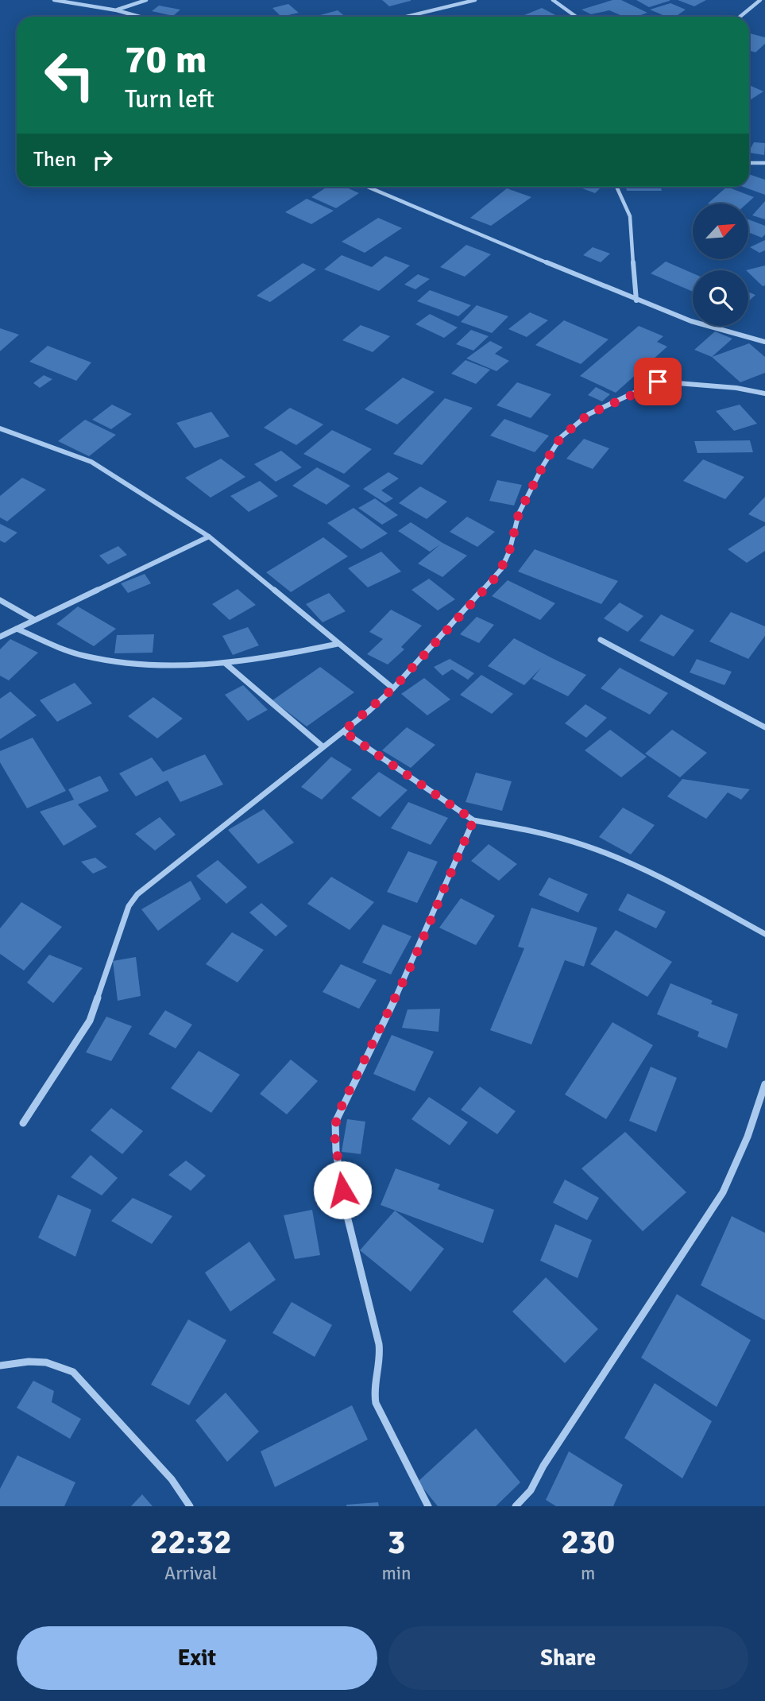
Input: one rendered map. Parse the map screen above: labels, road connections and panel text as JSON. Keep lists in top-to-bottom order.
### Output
{
  "north": "top right",
  "page": {
    "turn": ["70 m", "Turn left"],
    "then": "Then",
    "eta": [
      "22:32",
      "Arrival",
      "3",
      "min",
      "230",
      "m"
    ],
    "buttons": ["Exit", "Share"]
  }
}
